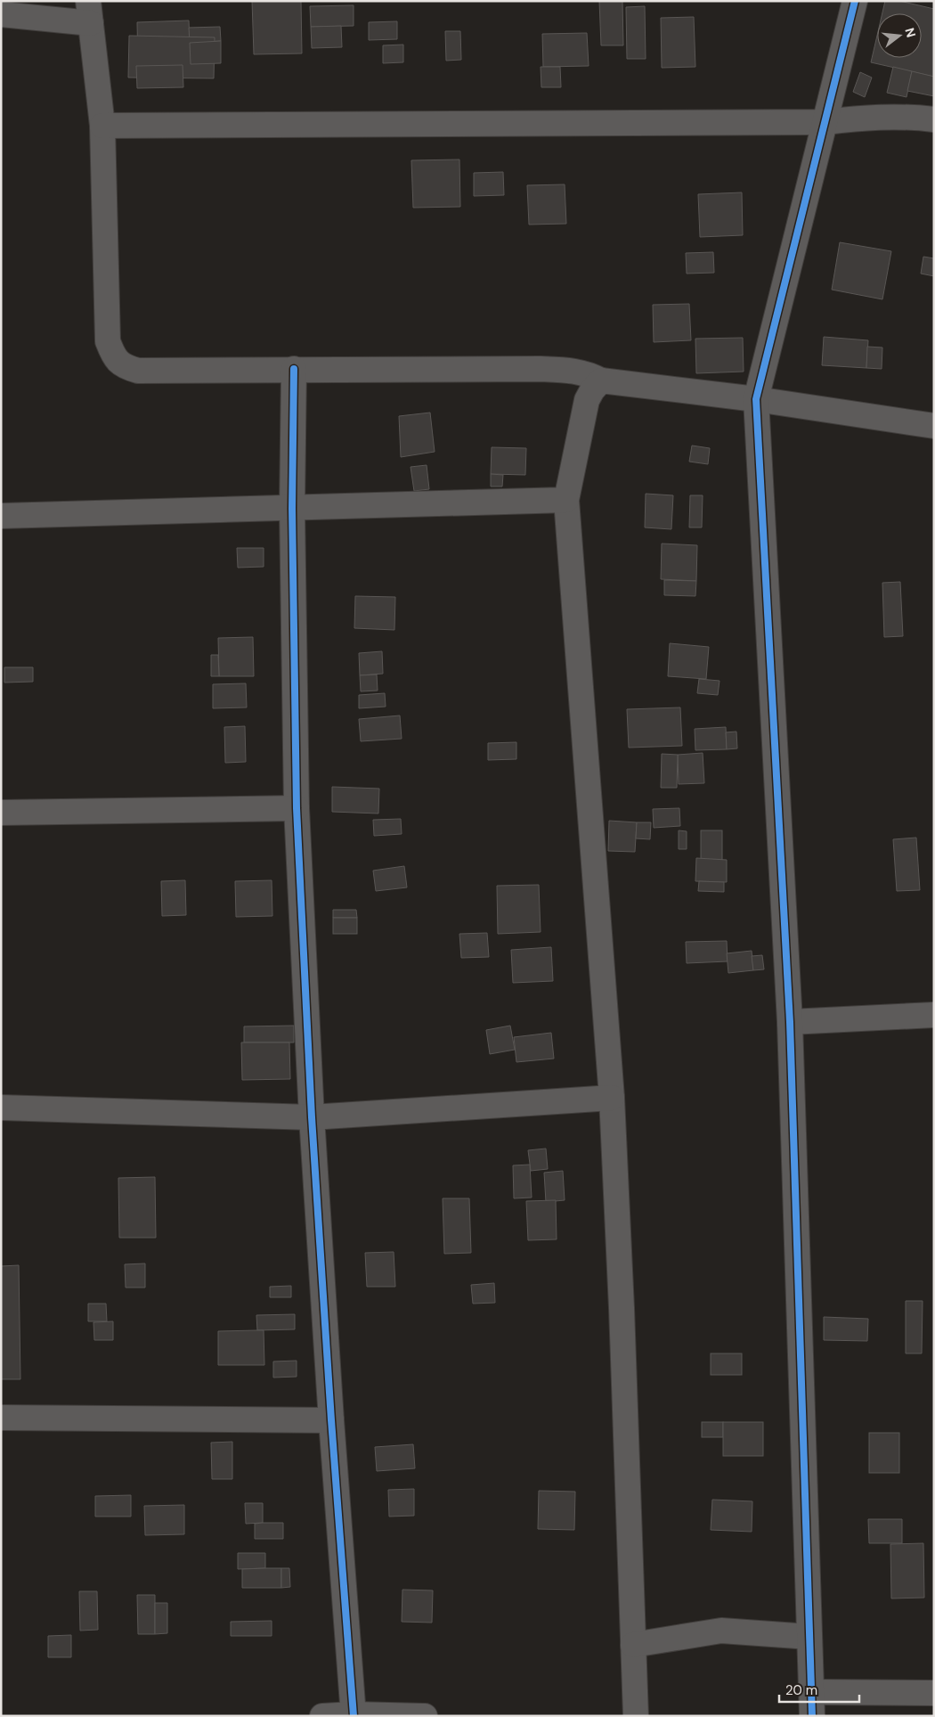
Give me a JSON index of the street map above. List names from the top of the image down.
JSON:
{
  "scale_bar": "20 m",
  "north": "right"
}
